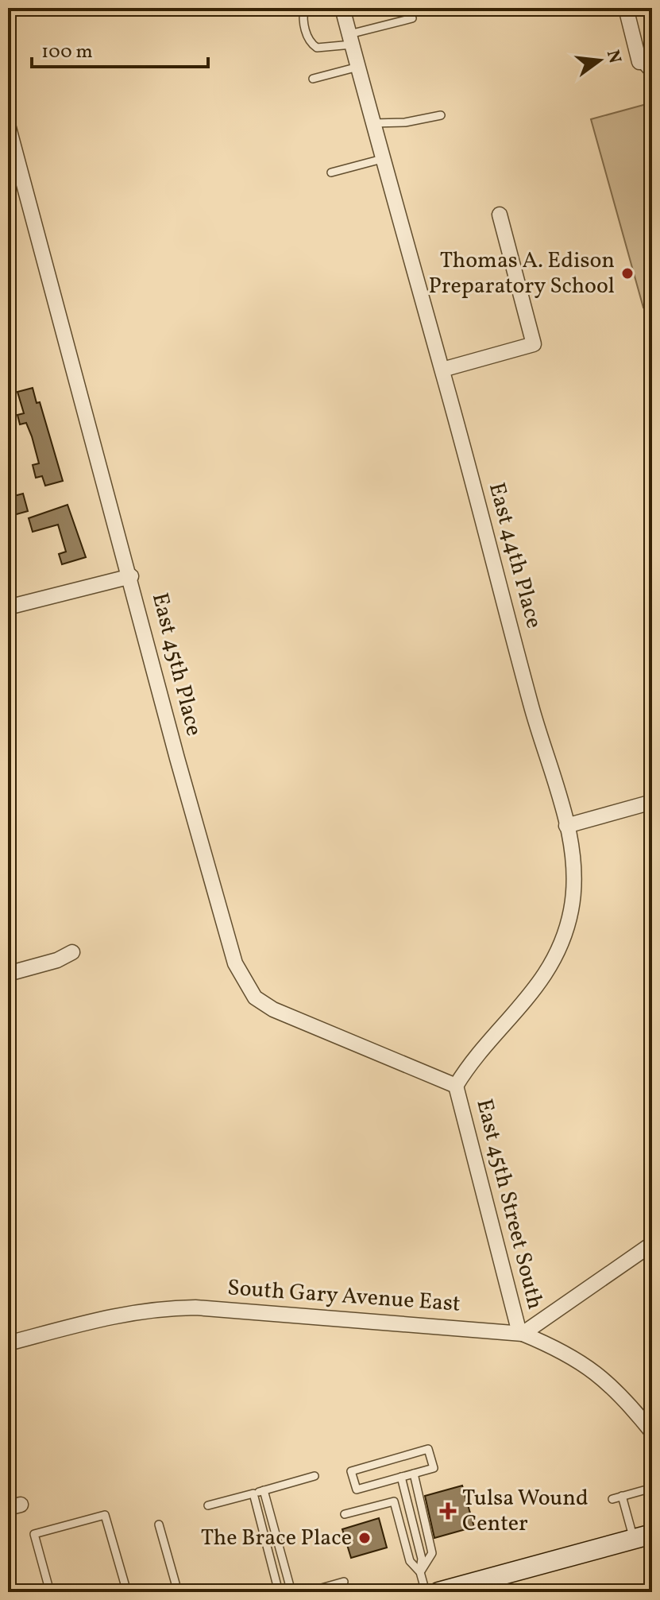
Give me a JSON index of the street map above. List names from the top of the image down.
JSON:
{
  "streets": {
    "street": [
      "East 44th Place",
      "East 45th Place",
      "East 45th Street South",
      "South Gary Avenue East"
    ]
  },
  "crossings": [
    ["East 44th Place", "East 45th Place"],
    ["East 44th Place", "East 45th Street South"],
    ["East 45th Place", "East 45th Street South"],
    ["East 45th Street South", "South Gary Avenue East"]
  ],
  "places": {
    "other": ["Thomas A. Edison Preparatory School", "The Brace Place"],
    "health": ["Tulsa Wound Center"]
  },
  "scale_bar": "100 m",
  "north": "right"
}
